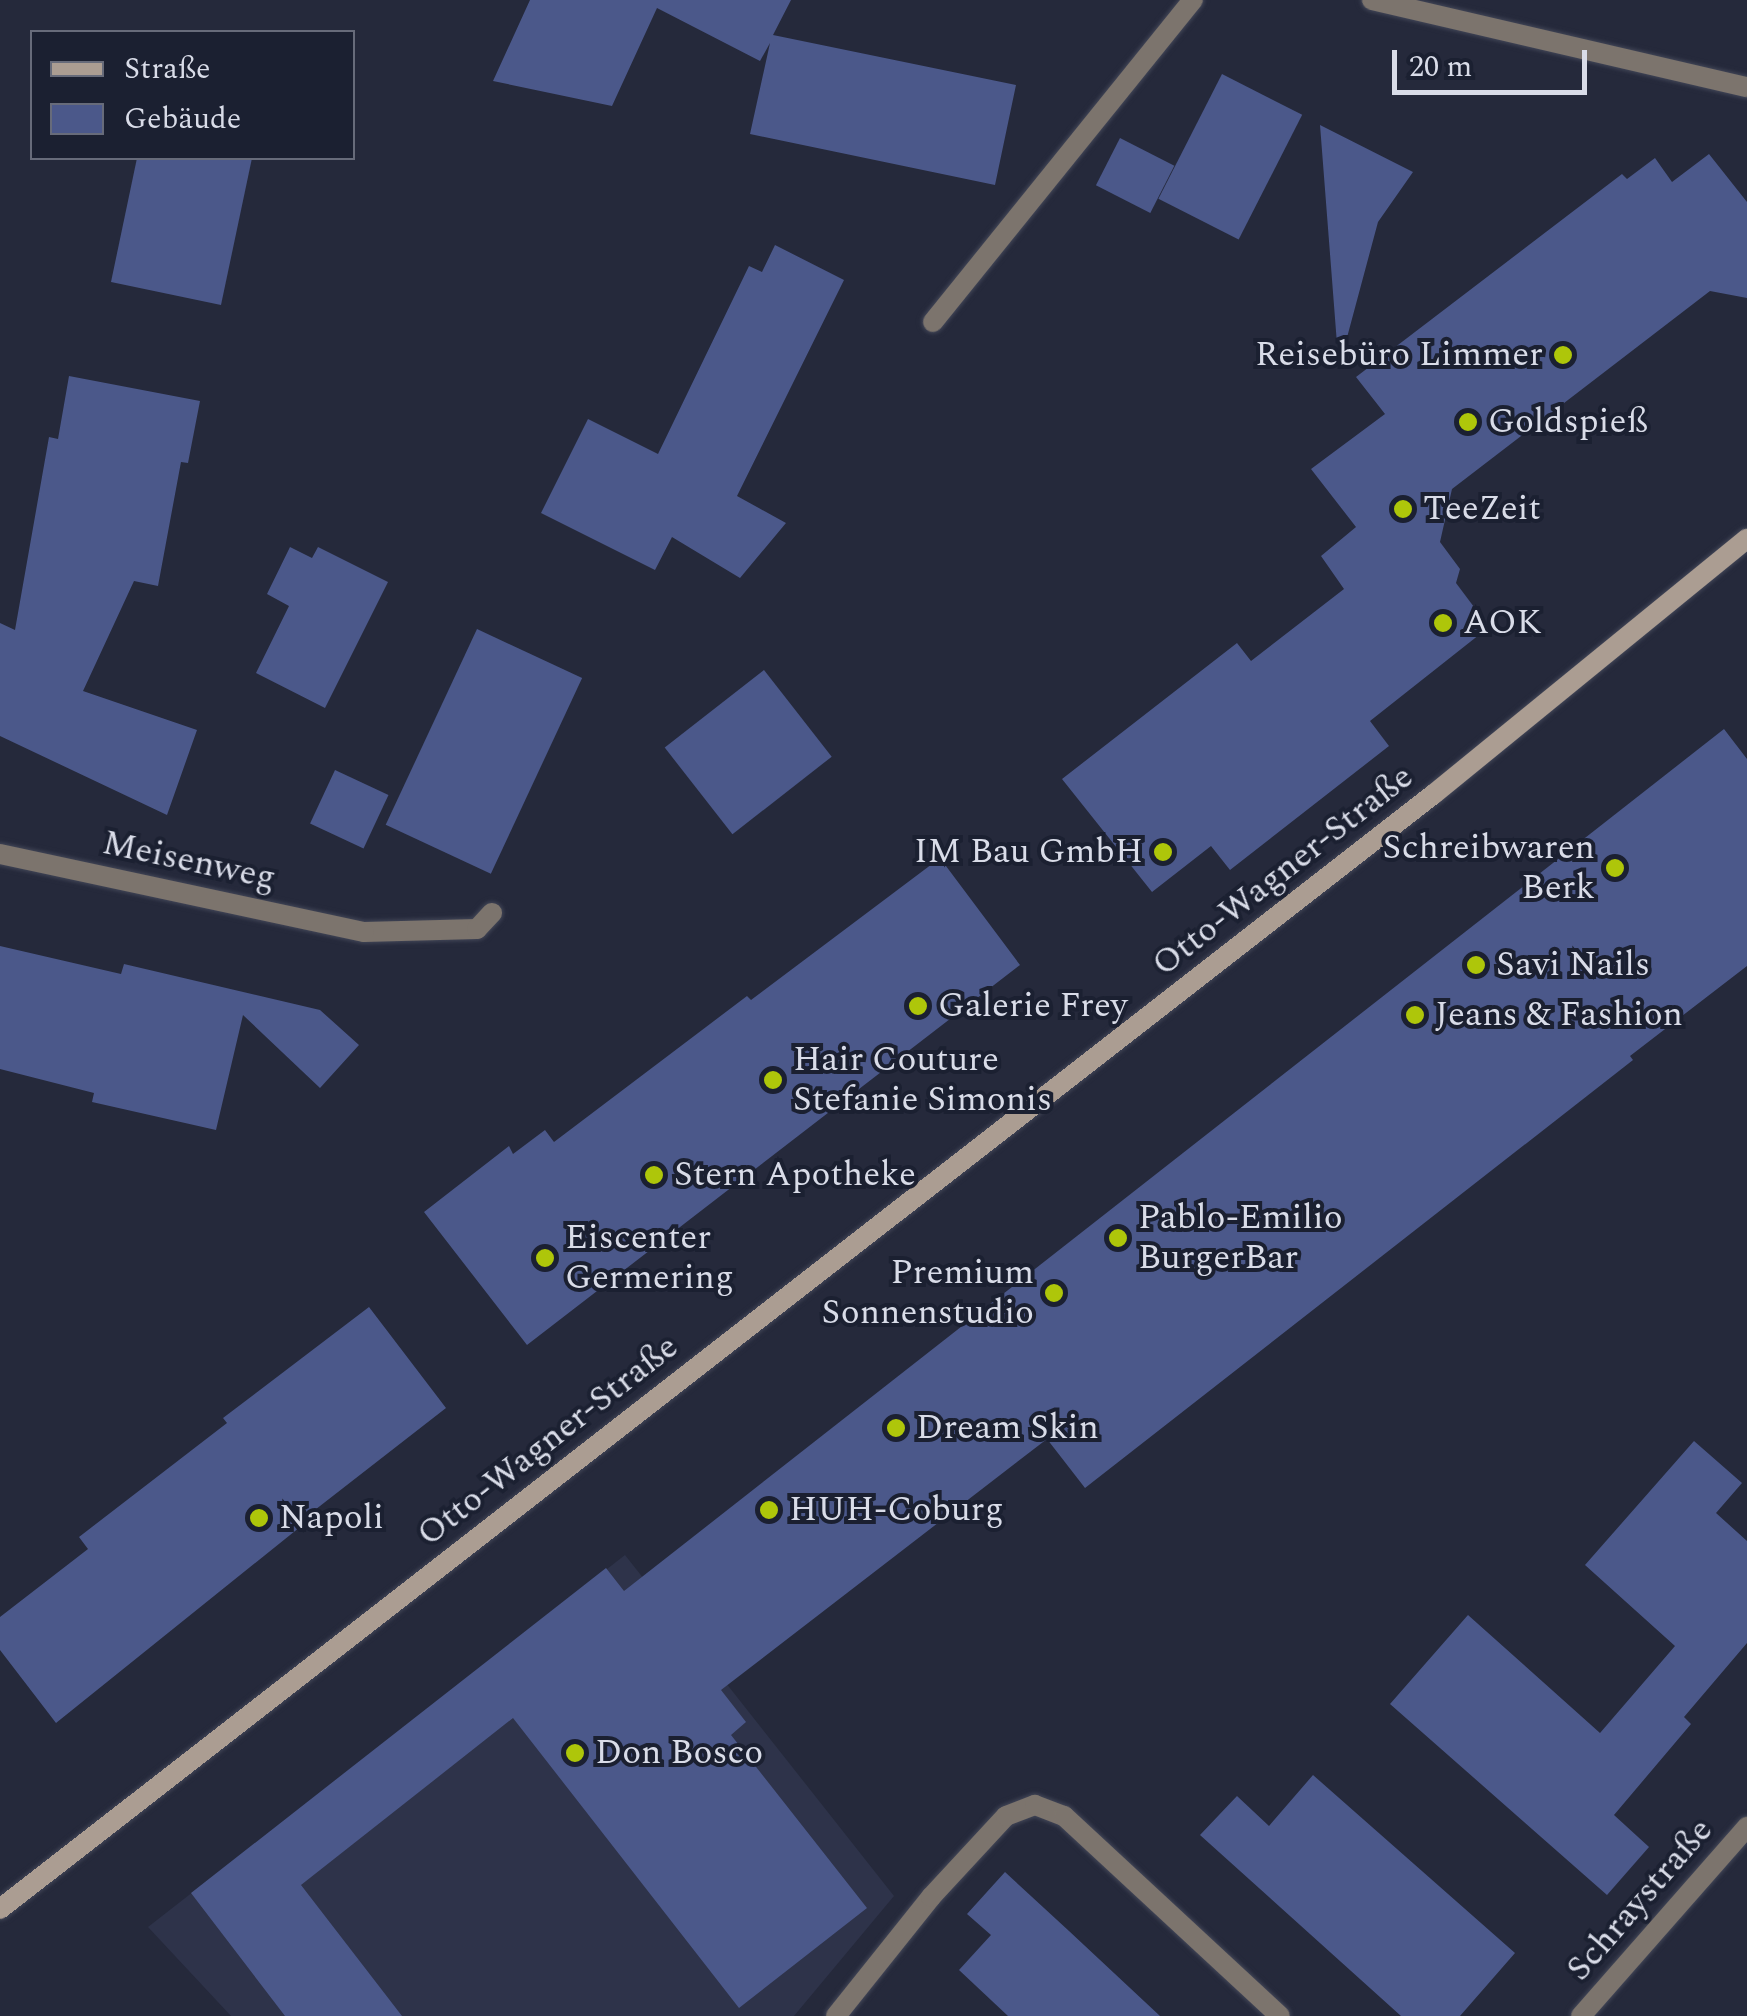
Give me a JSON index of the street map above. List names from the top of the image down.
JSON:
{
  "streets": {
    "street": ["Meisenweg", "Otto-Wagner-Straße", "Schraystraße"]
  },
  "places": [
    "Reisebüro Limmer",
    "Goldspieß",
    "TeeZeit",
    "AOK",
    "IM Bau GmbH",
    "Schreibwaren Berk",
    "Savi Nails",
    "Galerie Frey",
    "Jeans & Fashion",
    "Hair Couture Stefanie Simonis",
    "Stern Apotheke",
    "Pablo-Emilio BurgerBar",
    "Eiscenter Germering",
    "Premium Sonnenstudio",
    "Dream Skin",
    "HUH-Coburg",
    "Napoli",
    "Don Bosco"
  ],
  "legend": ["Straße", "Gebäude"],
  "scale_bar": "20 m"
}
